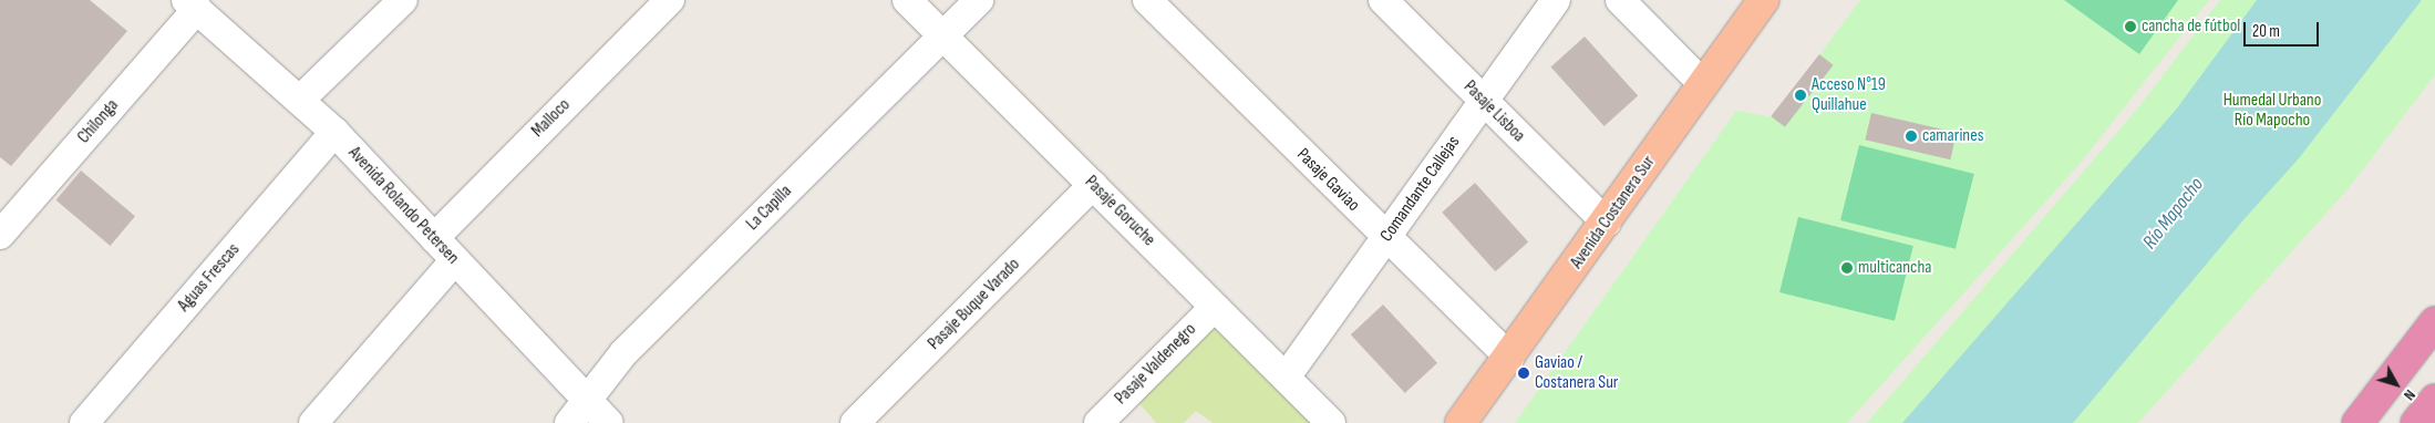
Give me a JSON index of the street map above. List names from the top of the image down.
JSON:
{
  "streets": {
    "main road": ["Avenida Costanera Sur"],
    "street": [
      "Pasaje Lisboa",
      "Malloco",
      "Chilonga",
      "Pasaje Gaviao",
      "Comandante Callejas",
      "Avenida Rolando Petersen",
      "La Capilla",
      "Pasaje Goruche",
      "Aguas Frescas",
      "Pasaje Buque Varado",
      "Pasaje Valdenegro"
    ]
  },
  "crossings": [
    ["Pasaje Lisboa", "Comandante Callejas"],
    ["Pasaje Lisboa", "Avenida Costanera Sur"],
    ["Malloco", "Avenida Rolando Petersen"],
    ["Chilonga", "Avenida Rolando Petersen"],
    ["Pasaje Gaviao", "Comandante Callejas"],
    ["Pasaje Gaviao", "Avenida Costanera Sur"],
    ["Comandante Callejas", "Pasaje Goruche"],
    ["Avenida Rolando Petersen", "La Capilla"],
    ["Avenida Rolando Petersen", "Aguas Frescas"],
    ["La Capilla", "Pasaje Goruche"],
    ["Pasaje Goruche", "Pasaje Buque Varado"],
    ["Pasaje Goruche", "Pasaje Valdenegro"]
  ],
  "water": ["Río Mapocho"],
  "parks": ["Humedal Urbano Río Mapocho"],
  "places": [
    "cancha de fútbol",
    "Acceso N°19 Quillahue",
    "camarines",
    "multicancha",
    "Gaviao / Costanera Sur"
  ],
  "scale_bar": "20 m",
  "north": "bottom right"
}
